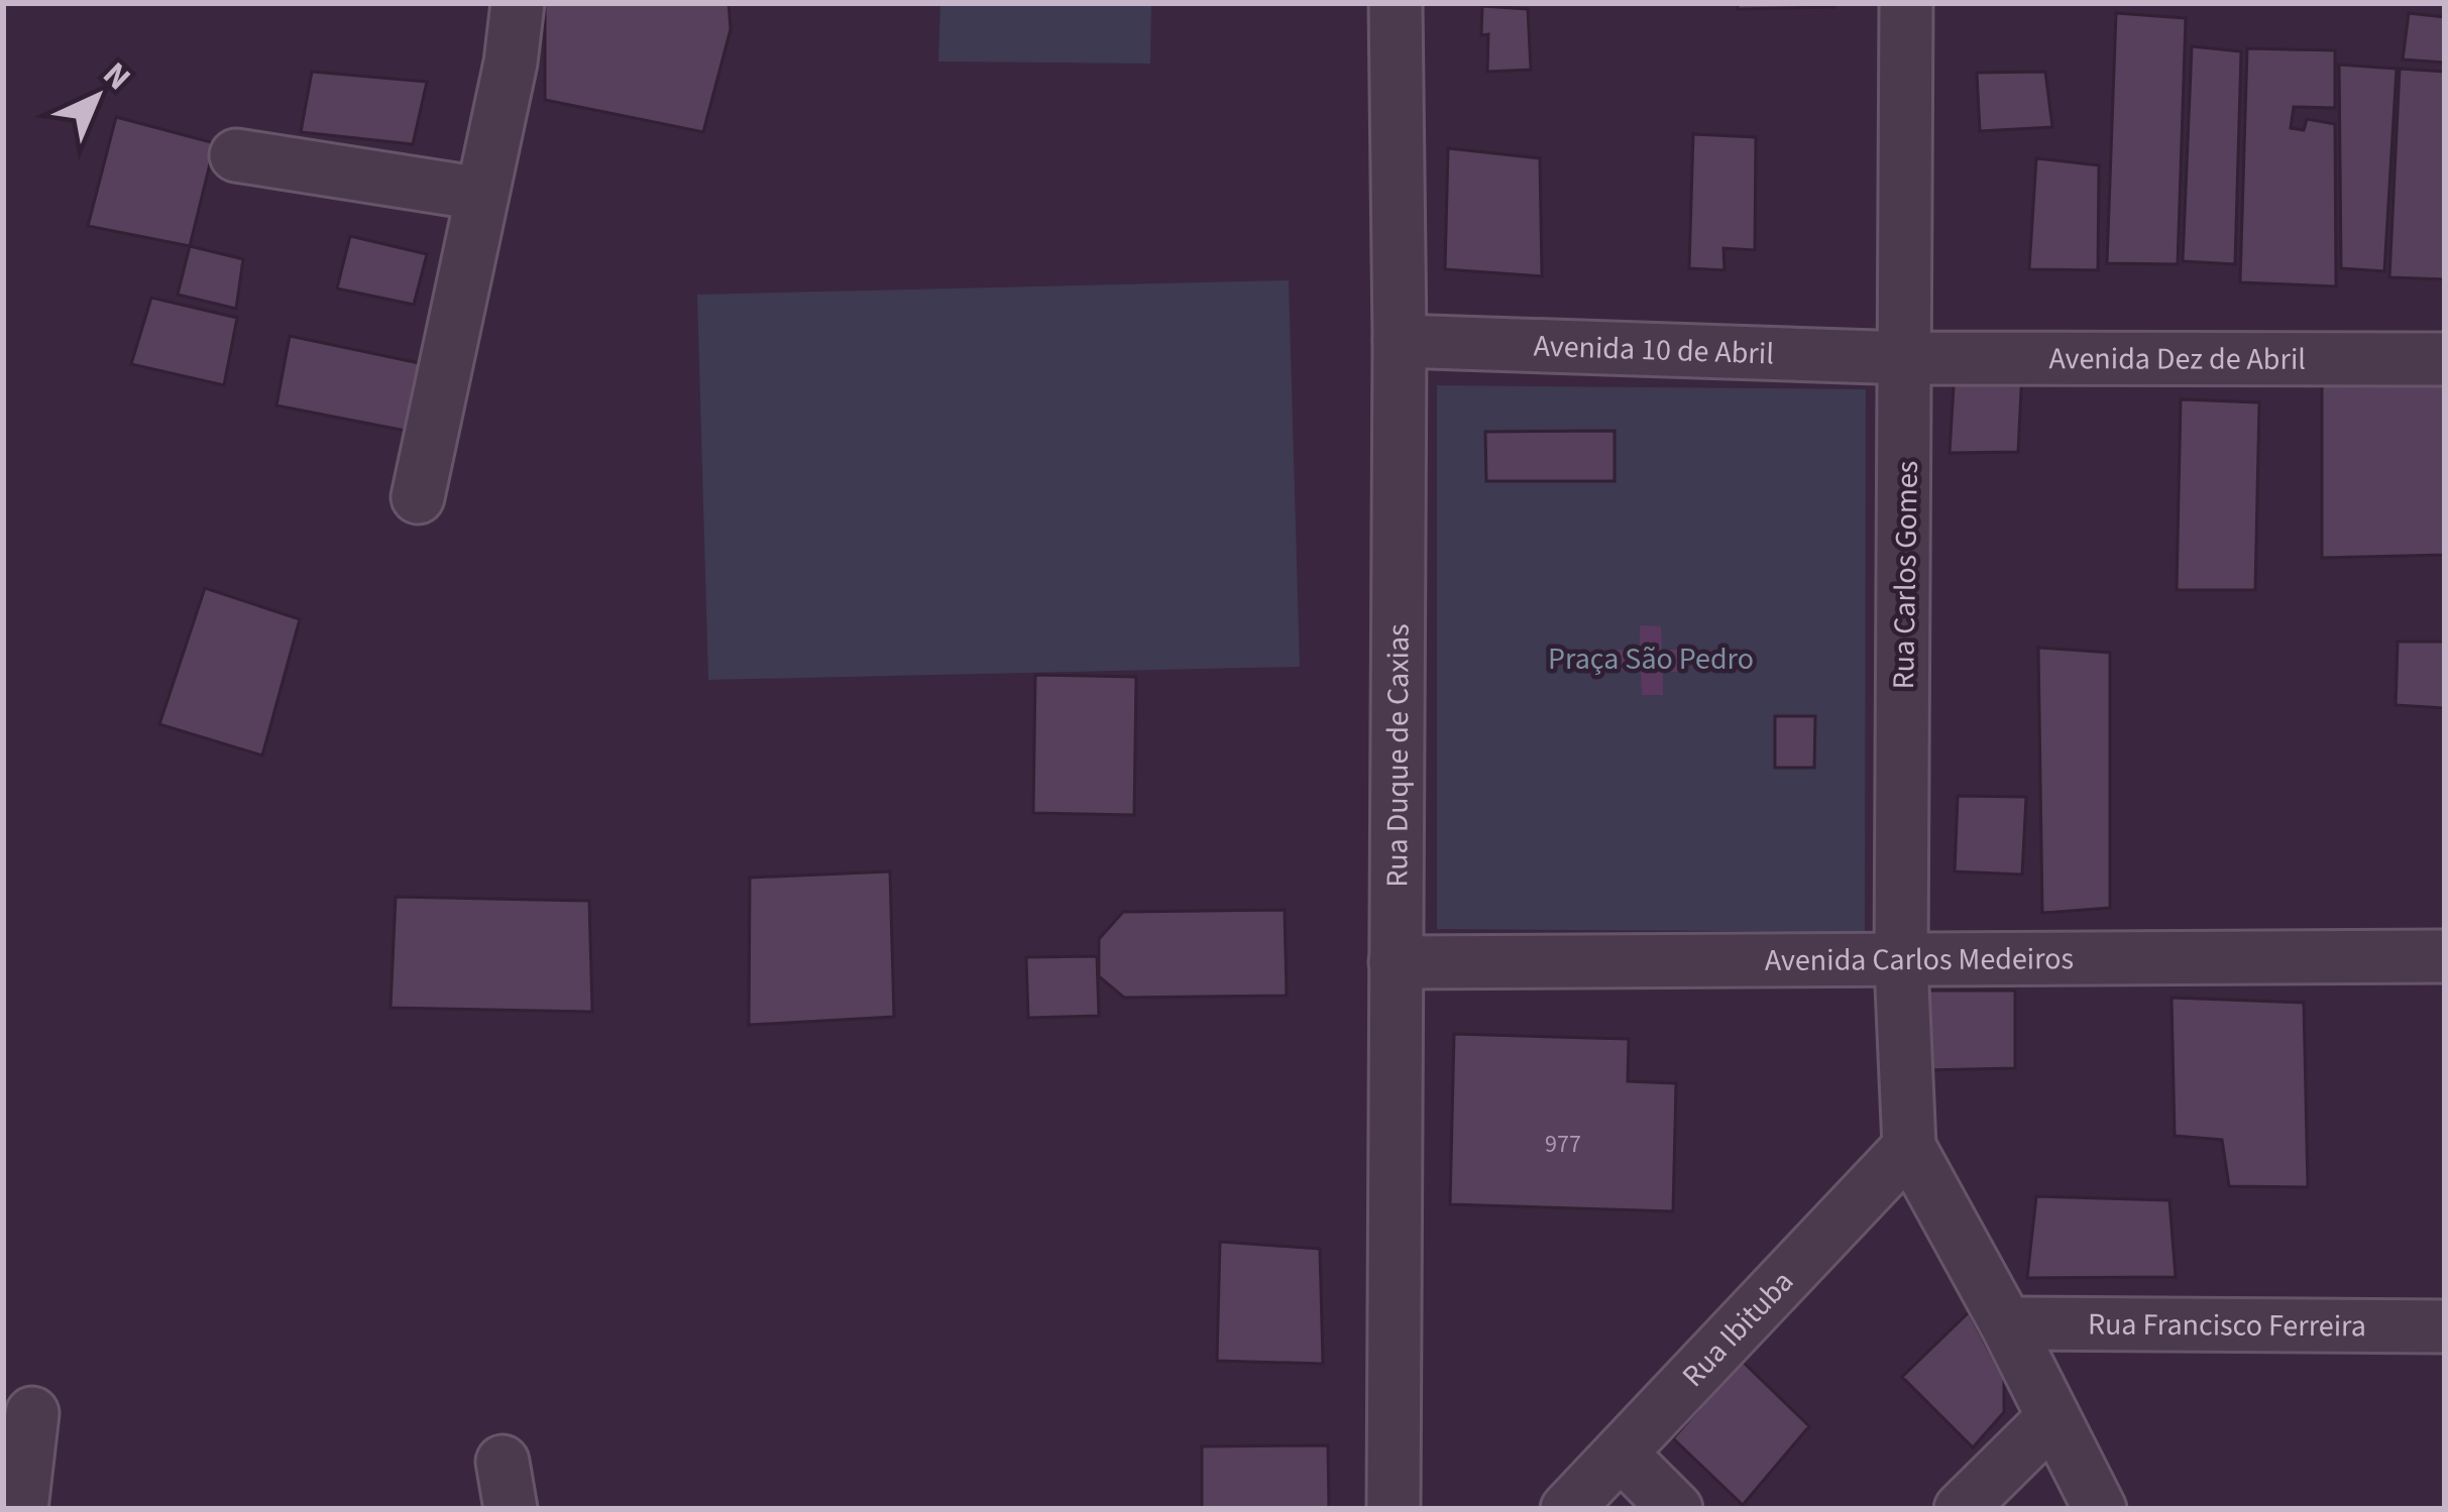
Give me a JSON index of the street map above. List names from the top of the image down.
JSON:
{
  "streets": {
    "street": [
      "Avenida 10 de Abril",
      "Avenida Dez de Abril",
      "Rua Carlos Gomes",
      "Rua Duque de Caxias",
      "Avenida Carlos Medeiros",
      "Rua Francisco Ferreira",
      "Rua Ibituba"
    ]
  },
  "crossings": [
    ["Avenida 10 de Abril", "Avenida Dez de Abril"],
    ["Avenida 10 de Abril", "Rua Carlos Gomes"],
    ["Avenida 10 de Abril", "Rua Duque de Caxias"],
    ["Avenida Dez de Abril", "Rua Carlos Gomes"],
    ["Rua Carlos Gomes", "Avenida Carlos Medeiros"],
    ["Rua Carlos Gomes", "Rua Ibituba"],
    ["Rua Duque de Caxias", "Avenida Carlos Medeiros"]
  ],
  "parks": ["Praça São Pedro"],
  "house_numbers": ["977"],
  "north": "top right"
}
